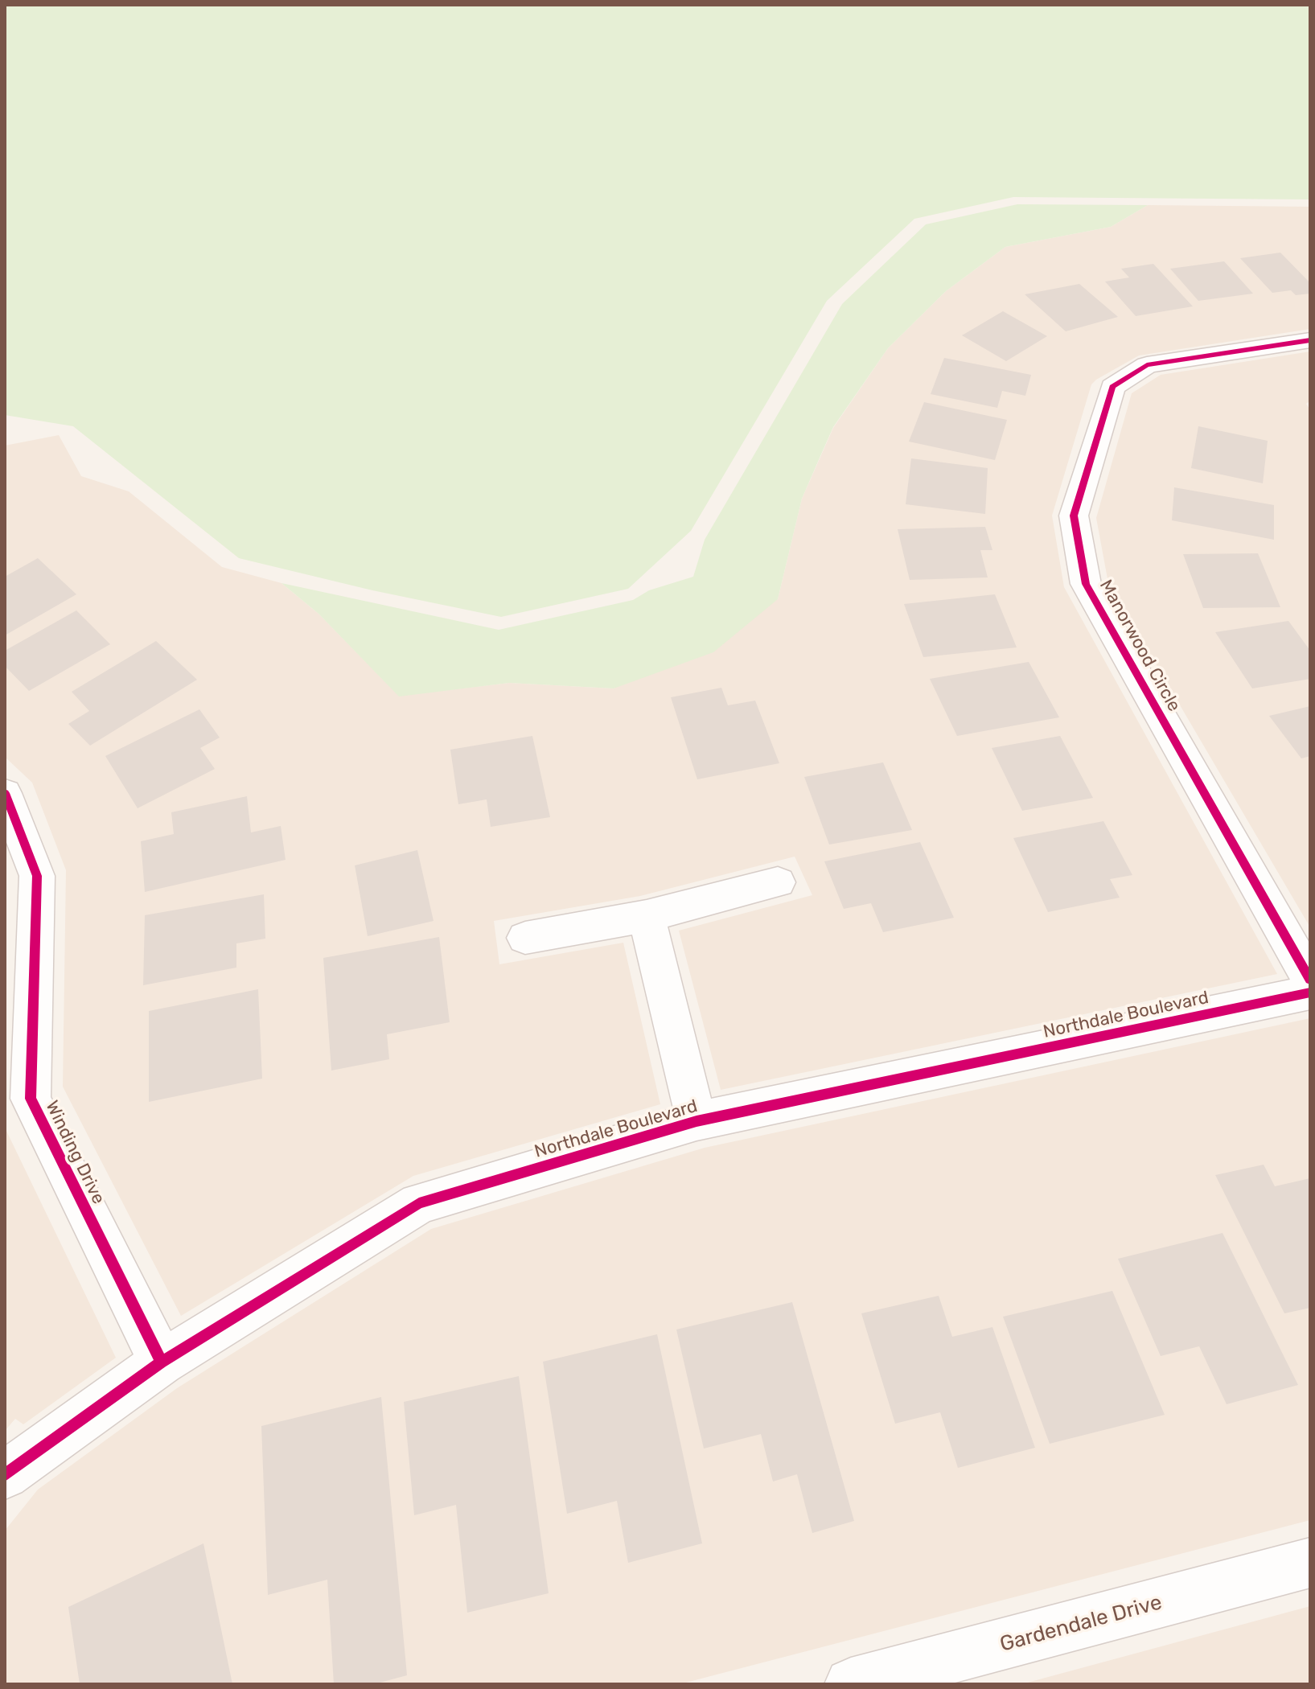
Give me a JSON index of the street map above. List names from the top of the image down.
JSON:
{
  "streets": {
    "street": [
      "Manorwood Circle",
      "Northdale Boulevard",
      "Winding Drive",
      "Gardendale Drive"
    ]
  },
  "crossings": [
    ["Northdale Boulevard", "Winding Drive"]
  ]
}
